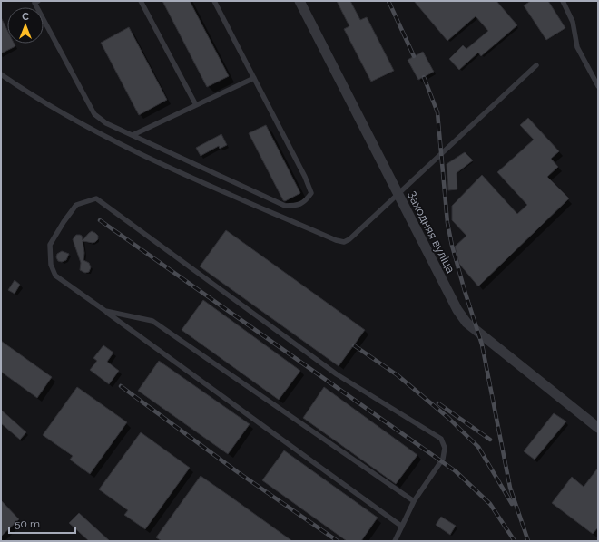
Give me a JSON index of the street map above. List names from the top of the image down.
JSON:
{
  "streets": {
    "street": ["Заходняя вуліца"]
  },
  "scale_bar": "50 m",
  "north": "top"
}
